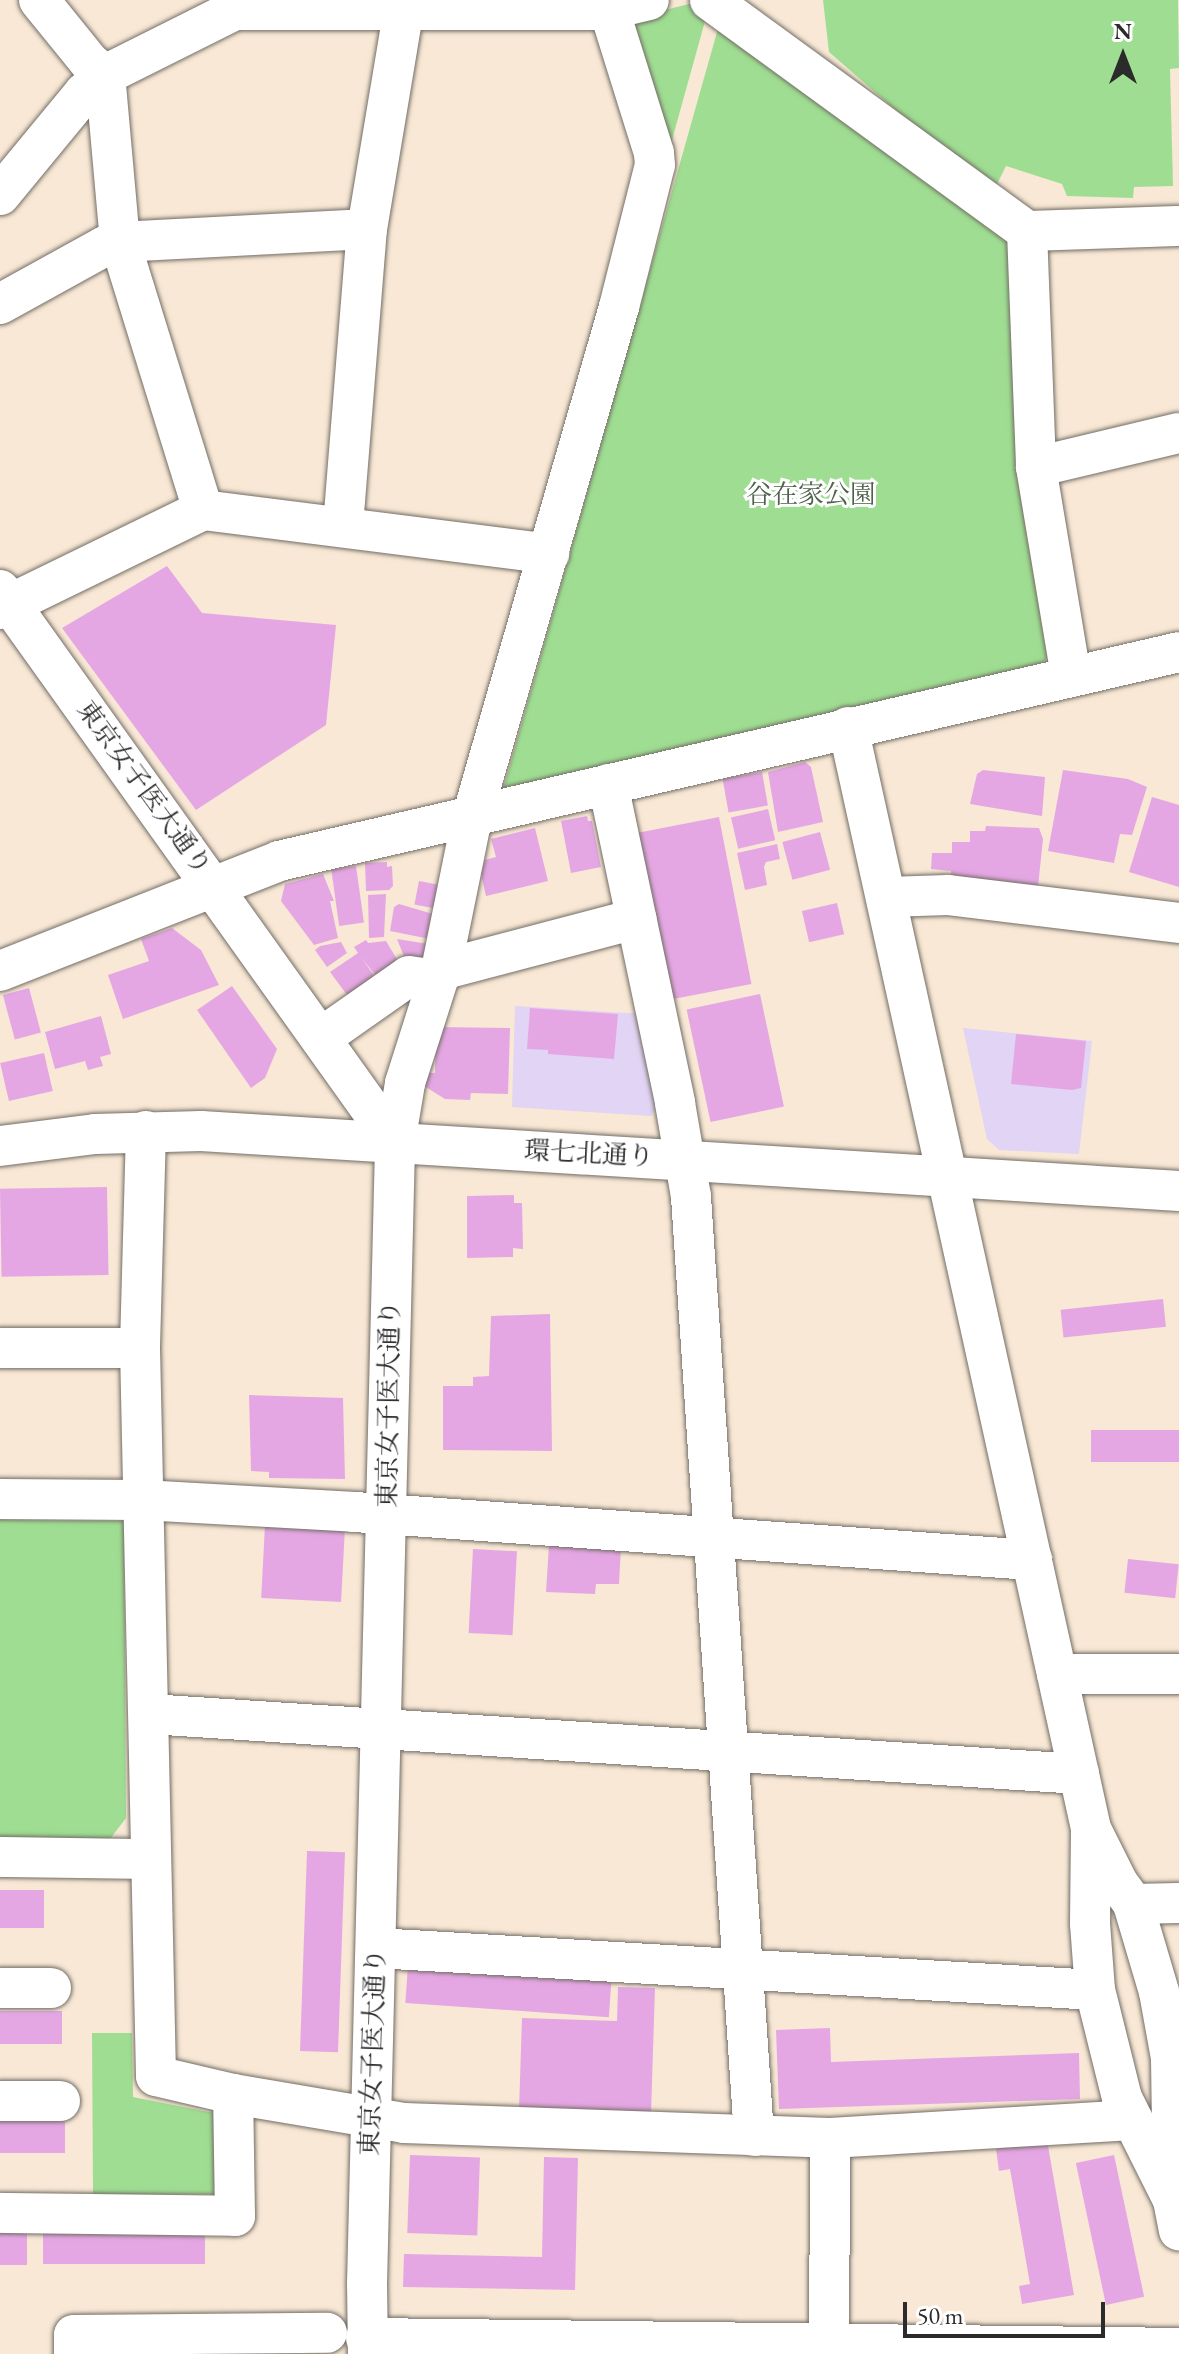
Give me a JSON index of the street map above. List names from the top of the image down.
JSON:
{
  "streets": {
    "street": ["東京女子医大通り", "環七北通り"]
  },
  "crossings": [
    ["東京女子医大通り", "環七北通り"]
  ],
  "parks": ["谷在家公園"],
  "scale_bar": "50 m",
  "north": "top"
}
